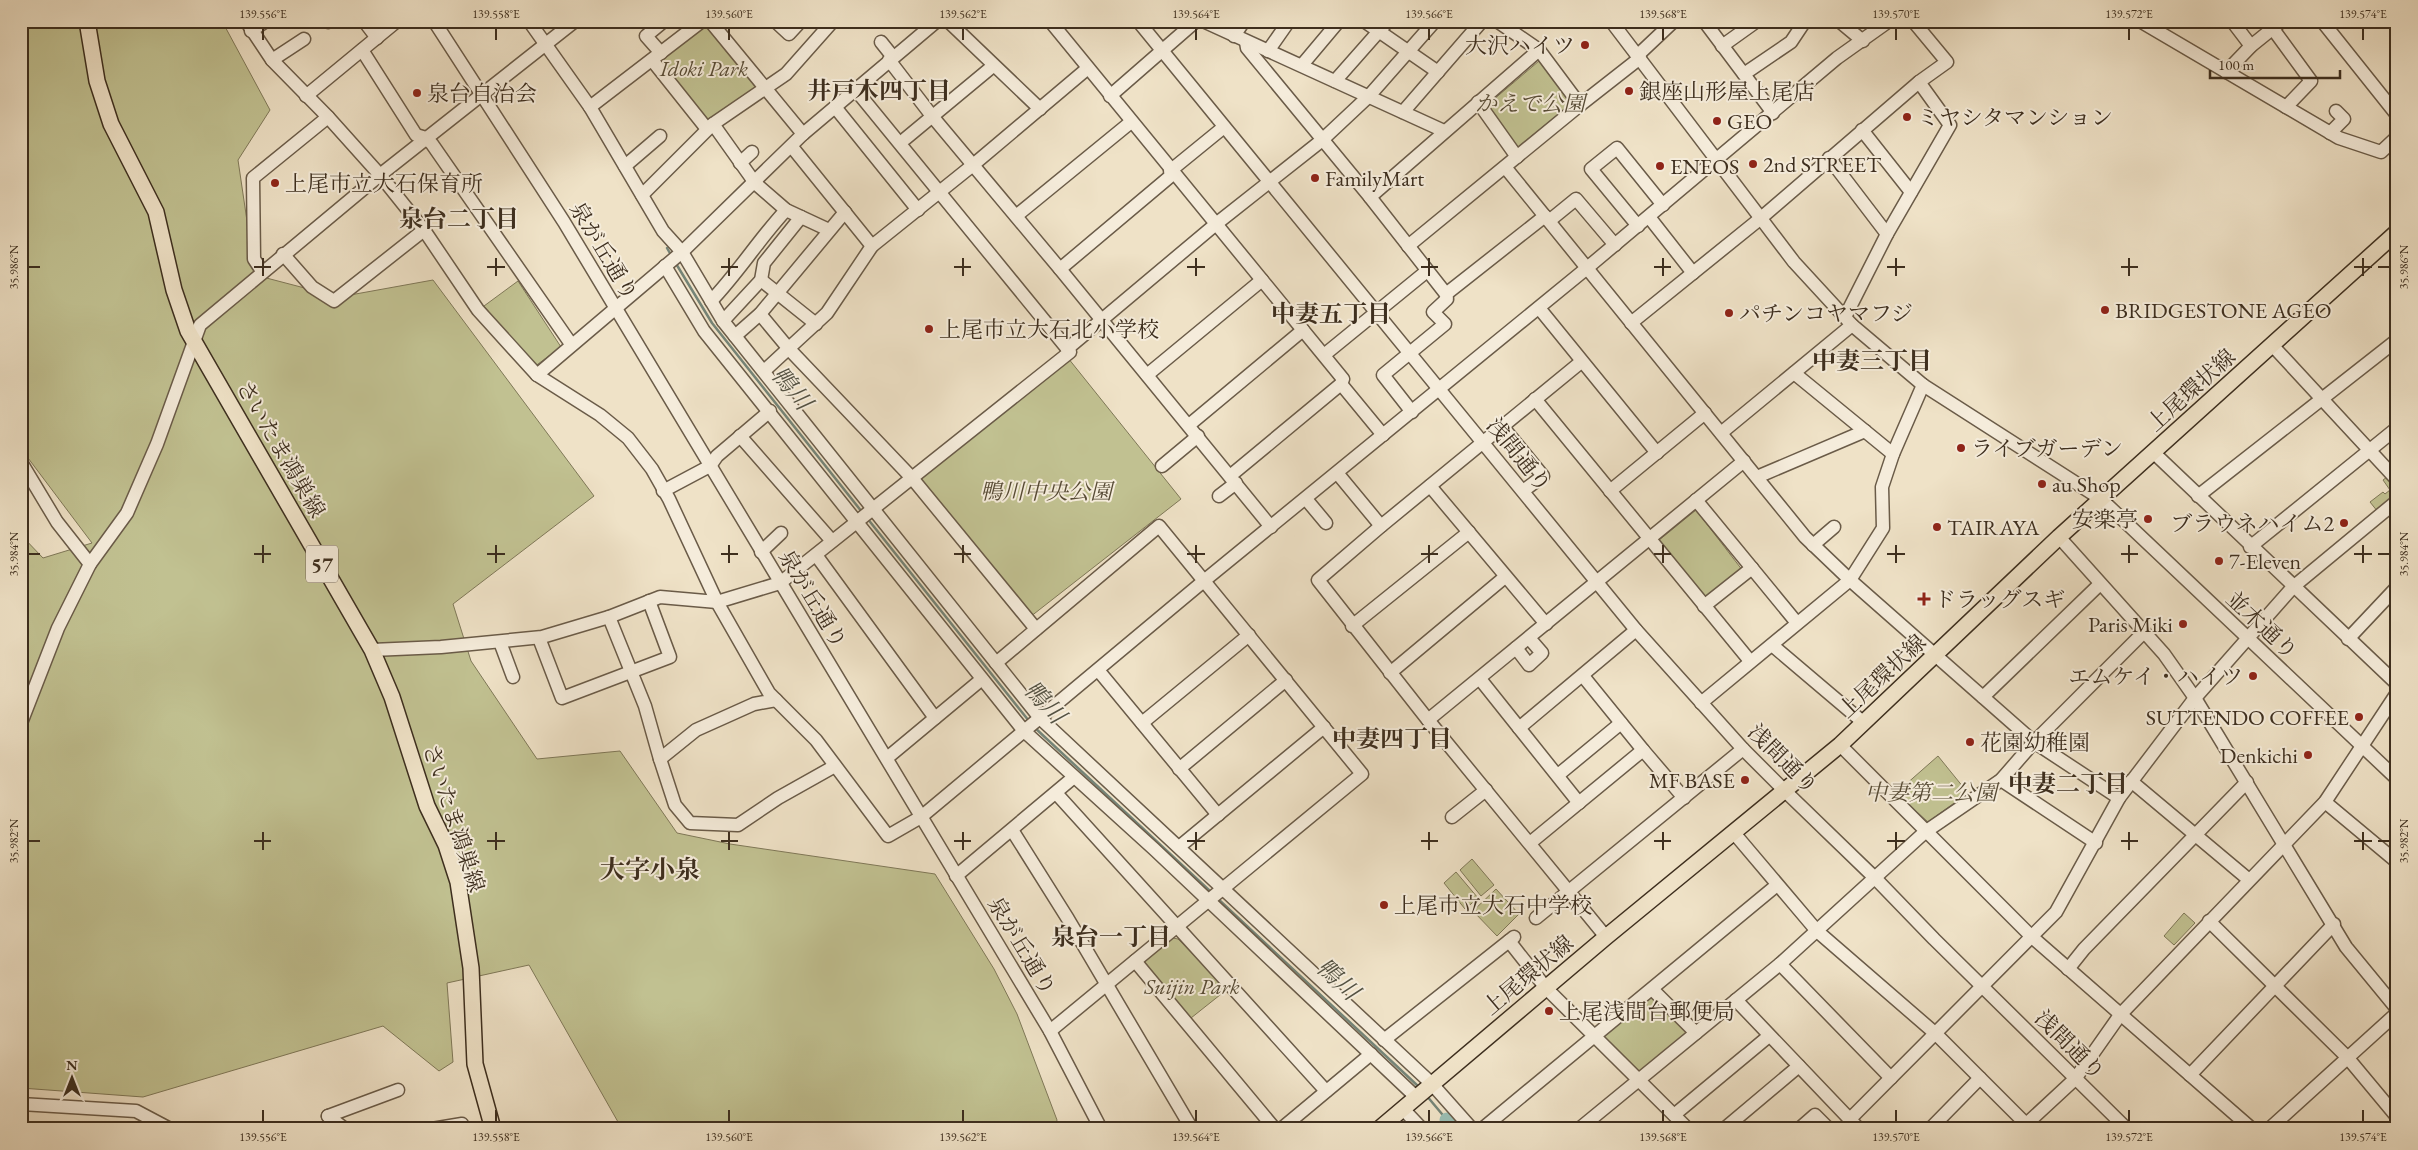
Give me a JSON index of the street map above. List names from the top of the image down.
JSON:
{
  "streets": {
    "main road": ["上尾環状線", "さいたま鴻巣線", "57"],
    "street": ["泉が丘通り", "浅間通り", "並木通り"]
  },
  "crossings": [
    ["上尾環状線", "浅間通り"],
    ["上尾環状線", "並木通り"]
  ],
  "districts": [
    "井戸木四丁目",
    "泉台二丁目",
    "中妻五丁目",
    "中妻三丁目",
    "中妻四丁目",
    "中妻二丁目",
    "大字小泉",
    "泉台一丁目"
  ],
  "water": ["鴨川"],
  "parks": [
    "Idoki Park",
    "かえで公園",
    "鴨川中央公園",
    "中妻第二公園",
    "Suijin Park"
  ],
  "places": {
    "other": [
      "大沢ハイツ",
      "銀座山形屋上尾店",
      "泉台自治会",
      "ミヤシタマンション",
      "GEO",
      "2nd STREET",
      "ENEOS",
      "FamilyMart",
      "上尾市立大石保育所",
      "BRIDGESTONE AGEO",
      "パチンコヤマフジ",
      "上尾市立大石北小学校",
      "ライブガーデン",
      "au Shop",
      "安楽亭",
      "ブラウネハイム2",
      "TAIRAYA",
      "7-Eleven",
      "Paris Miki",
      "エムケイ・ハイツ",
      "SUTTENDO COFFEE",
      "花園幼稚園",
      "Denkichi",
      "MF BASE",
      "上尾市立大石中学校",
      "上尾浅間台郵便局"
    ],
    "health": ["ドラッグスギ"]
  },
  "scale_bar": "100 m",
  "north": "top",
  "coordinates": [
    "139.556°E",
    "139.558°E",
    "139.560°E",
    "139.562°E",
    "139.564°E",
    "139.566°E",
    "139.568°E",
    "139.570°E",
    "139.572°E",
    "139.574°E",
    "35.986°N",
    "35.984°N",
    "35.982°N"
  ]
}
